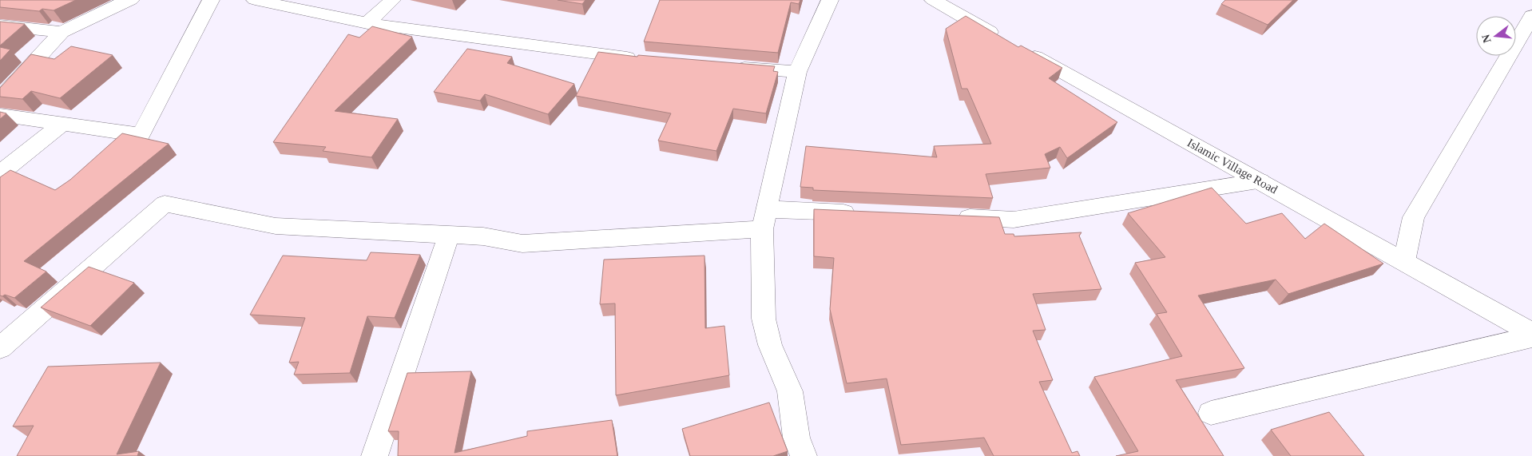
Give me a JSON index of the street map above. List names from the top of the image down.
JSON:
{
  "streets": {
    "street": ["Islamic Village Road"]
  },
  "north": "left"
}
